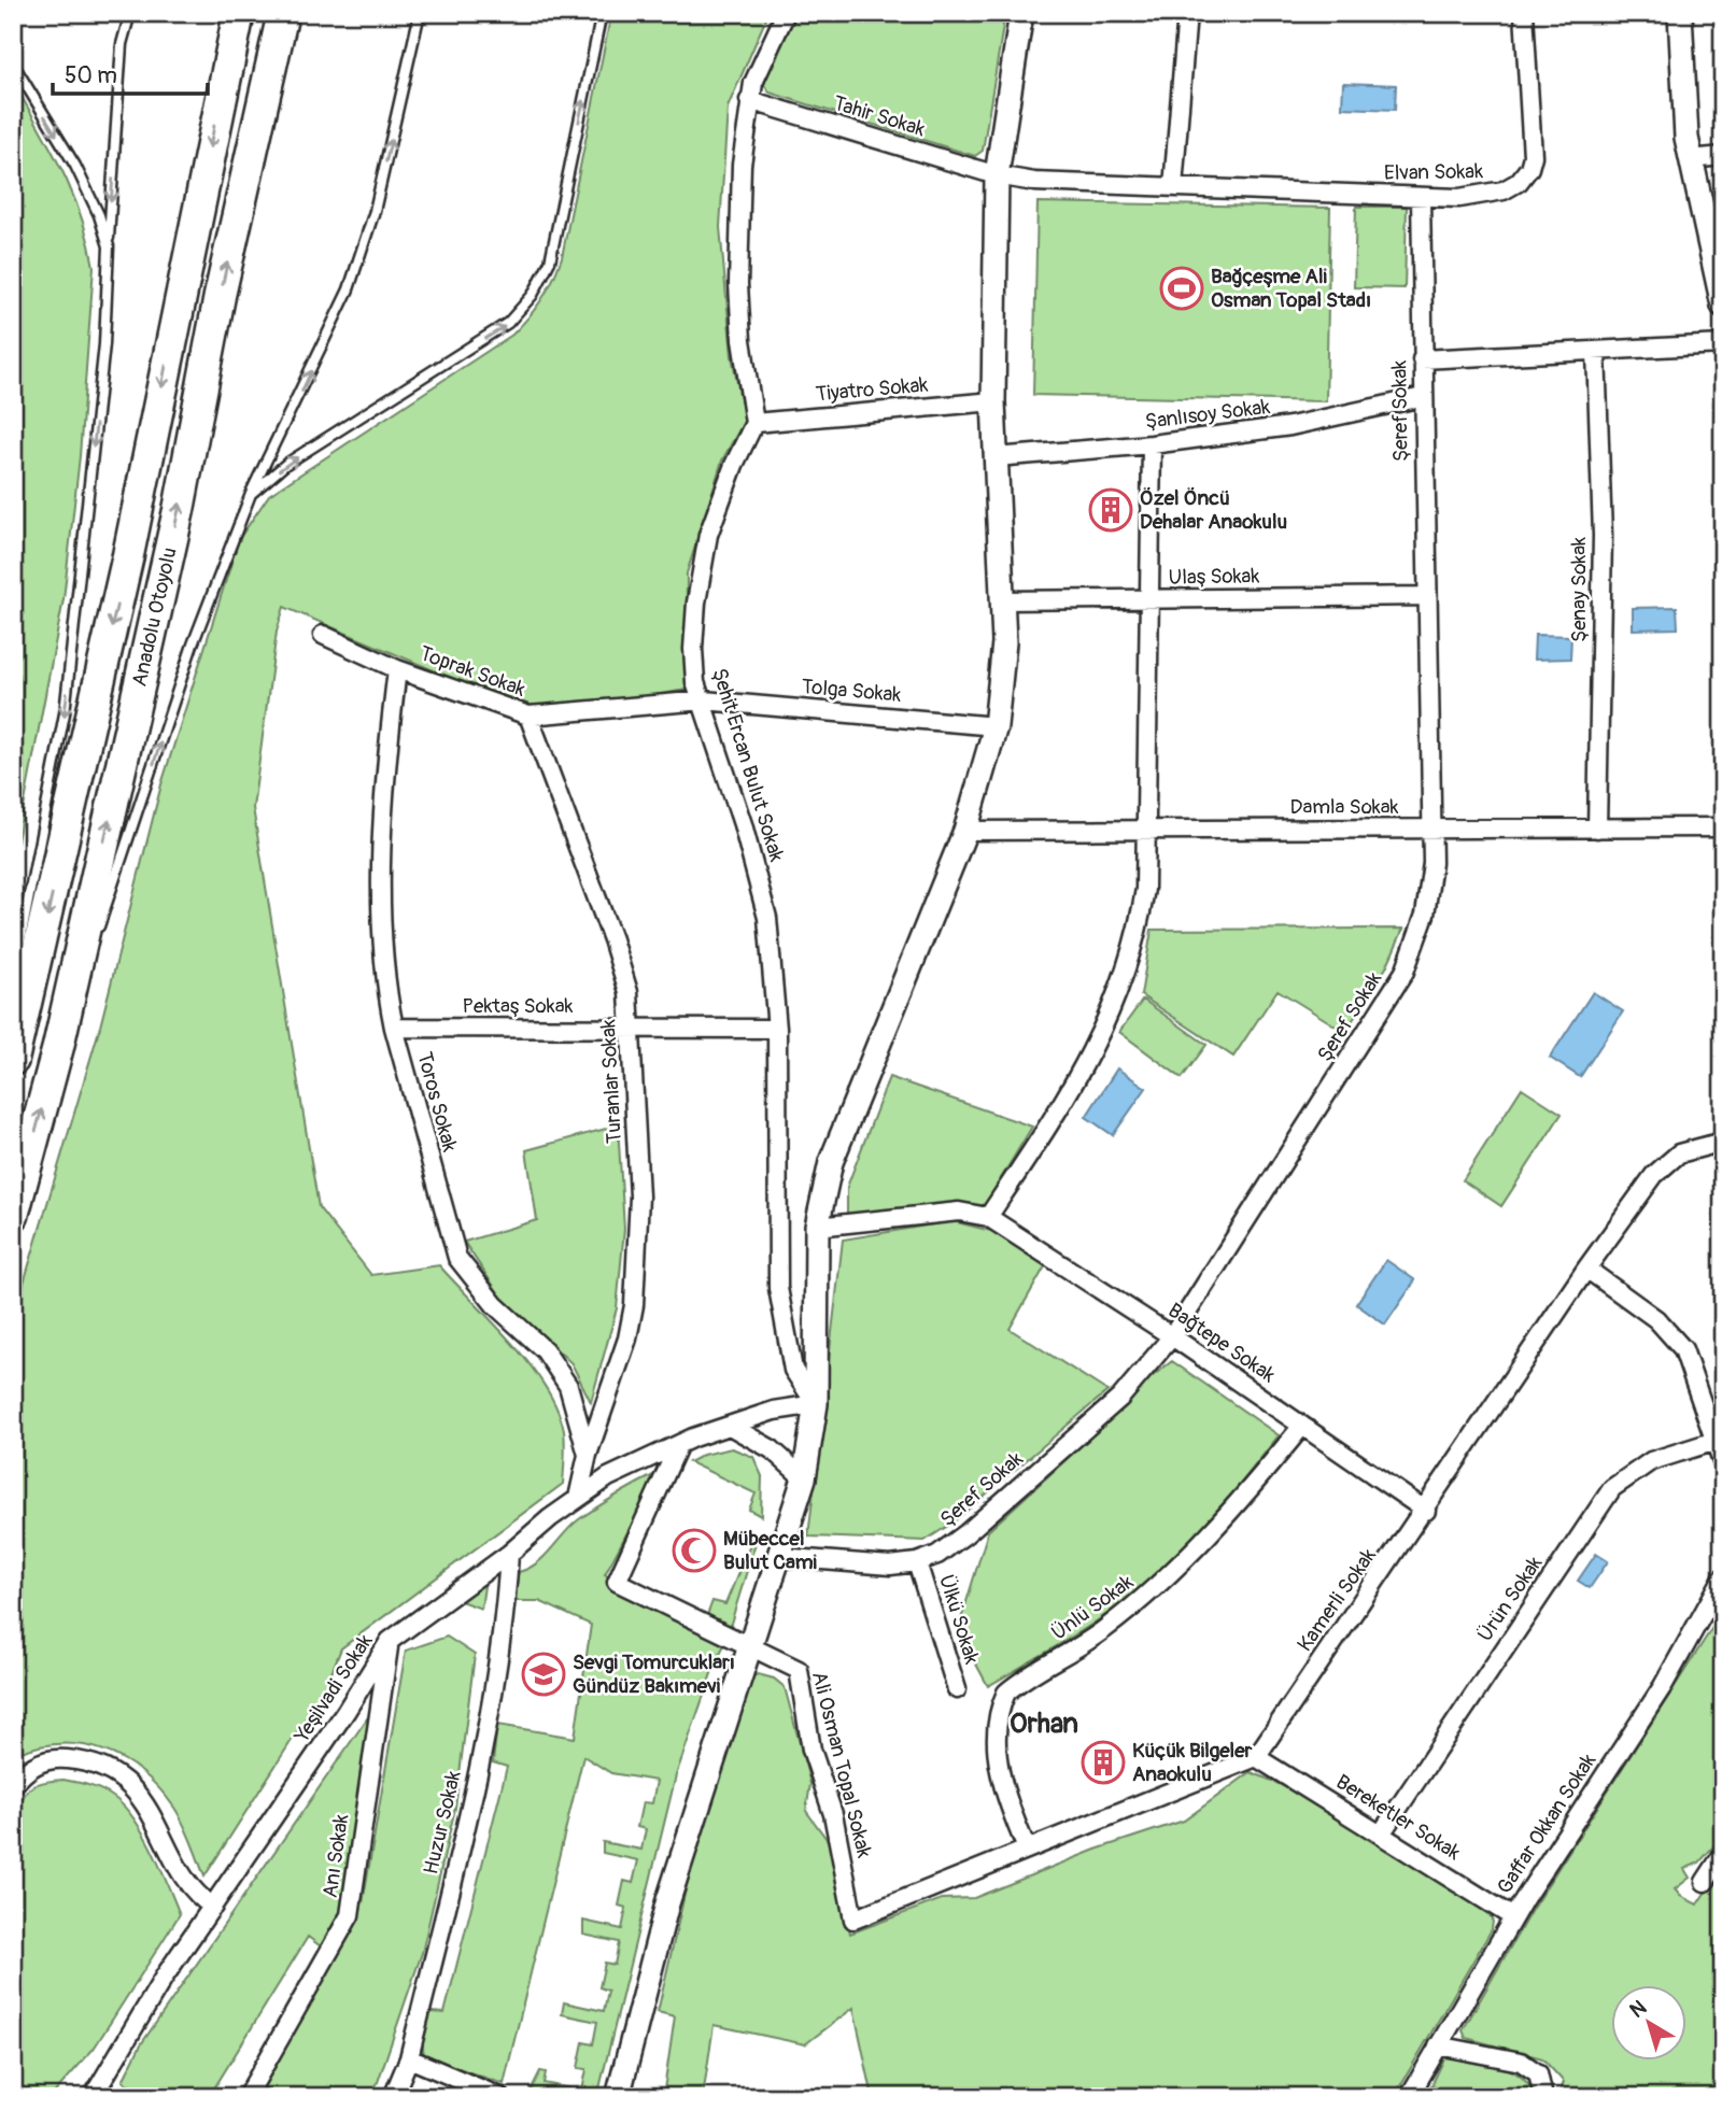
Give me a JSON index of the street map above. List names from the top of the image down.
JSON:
{
  "streets": {
    "highway": ["Anadolu Otoyolu"],
    "street": [
      "Tahir Sokak",
      "Elvan Sokak",
      "Tiyatro Sokak",
      "Şeref Sokak",
      "Şanlısoy Sokak",
      "Ulaş Sokak",
      "Şenay Sokak",
      "Toprak Sokak",
      "Tolga Sokak",
      "Şehit Ercan Bulut Sokak",
      "Damla Sokak",
      "Pektaş Sokak",
      "Turanlar Sokak",
      "Toros Sokak",
      "Bağtepe Sokak",
      "Ürün Sokak",
      "Kamerli Sokak",
      "Ünlü Sokak",
      "Ülkü Sokak",
      "Yeşilvadi Sokak",
      "Ali Osman Topal Sokak",
      "Bereketler Sokak",
      "Huzur Sokak",
      "Gaffar Okkan Sokak",
      "Anı Sokak"
    ]
  },
  "crossings": [
    ["Tahir Sokak", "Elvan Sokak"],
    ["Elvan Sokak", "Şeref Sokak"],
    ["Tiyatro Sokak", "Şehit Ercan Bulut Sokak"],
    ["Şeref Sokak", "Şanlısoy Sokak"],
    ["Şeref Sokak", "Ulaş Sokak"],
    ["Şeref Sokak", "Damla Sokak"],
    ["Şeref Sokak", "Bağtepe Sokak"],
    ["Şeref Sokak", "Ülkü Sokak"],
    ["Şenay Sokak", "Damla Sokak"],
    ["Toprak Sokak", "Tolga Sokak"],
    ["Toprak Sokak", "Şehit Ercan Bulut Sokak"],
    ["Toprak Sokak", "Turanlar Sokak"],
    ["Toprak Sokak", "Toros Sokak"],
    ["Tolga Sokak", "Şehit Ercan Bulut Sokak"],
    ["Şehit Ercan Bulut Sokak", "Pektaş Sokak"],
    ["Şehit Ercan Bulut Sokak", "Yeşilvadi Sokak"],
    ["Pektaş Sokak", "Turanlar Sokak"],
    ["Pektaş Sokak", "Toros Sokak"],
    ["Turanlar Sokak", "Toros Sokak"],
    ["Toros Sokak", "Yeşilvadi Sokak"],
    ["Bağtepe Sokak", "Kamerli Sokak"],
    ["Bağtepe Sokak", "Ünlü Sokak"],
    ["Ürün Sokak", "Bereketler Sokak"],
    ["Kamerli Sokak", "Bereketler Sokak"],
    ["Ünlü Sokak", "Ali Osman Topal Sokak"],
    ["Yeşilvadi Sokak", "Huzur Sokak"],
    ["Yeşilvadi Sokak", "Anı Sokak"],
    ["Bereketler Sokak", "Gaffar Okkan Sokak"]
  ],
  "districts": ["Orhan"],
  "places": {
    "sports": ["Bağçeşme Ali Osman Topal Stadı"],
    "building": ["Özel Öncü Dehalar Anaokulu", "Küçük Bilgeler Anaokulu"],
    "mosque": ["Mübeccel Bulut Cami"],
    "school or university": ["Sevgi Tomurcukları Gündüz Bakımevi"]
  },
  "scale_bar": "50 m",
  "north": "top left"
}
